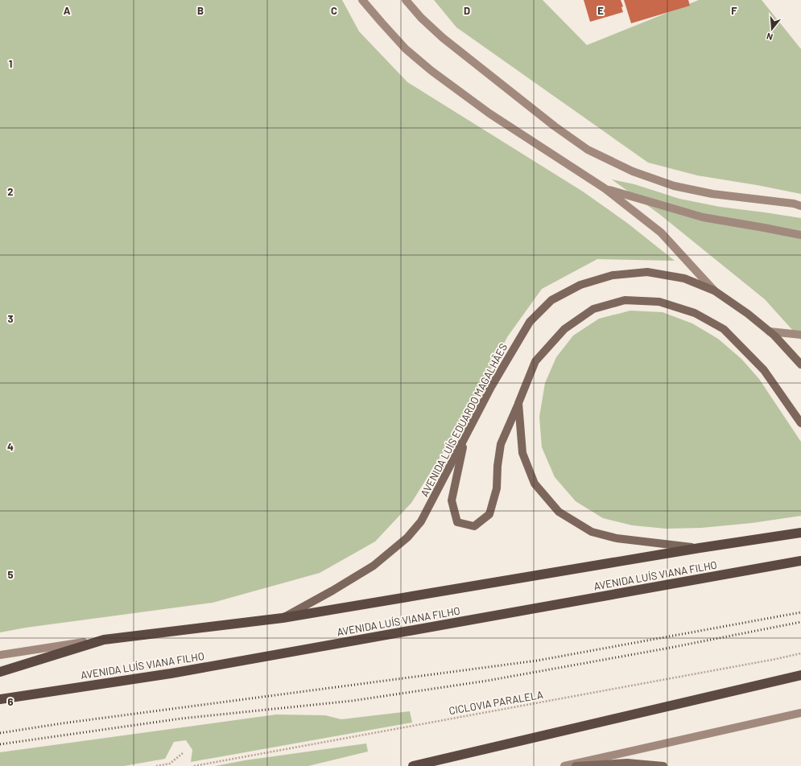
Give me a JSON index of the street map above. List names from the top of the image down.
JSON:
{
  "streets": {
    "highway": ["AVENIDA LUÍS VIANA FILHO"],
    "main road": ["AVENIDA LUÍS EDUARDO MAGALHÃES"],
    "path": ["CICLOVIA PARALELA"]
  },
  "north": "bottom",
  "grid": {
    "columns": [
      "A",
      "B",
      "C",
      "D",
      "E",
      "F"
    ],
    "rows": [
      "1",
      "2",
      "3",
      "4",
      "5",
      "6"
    ]
  }
}
